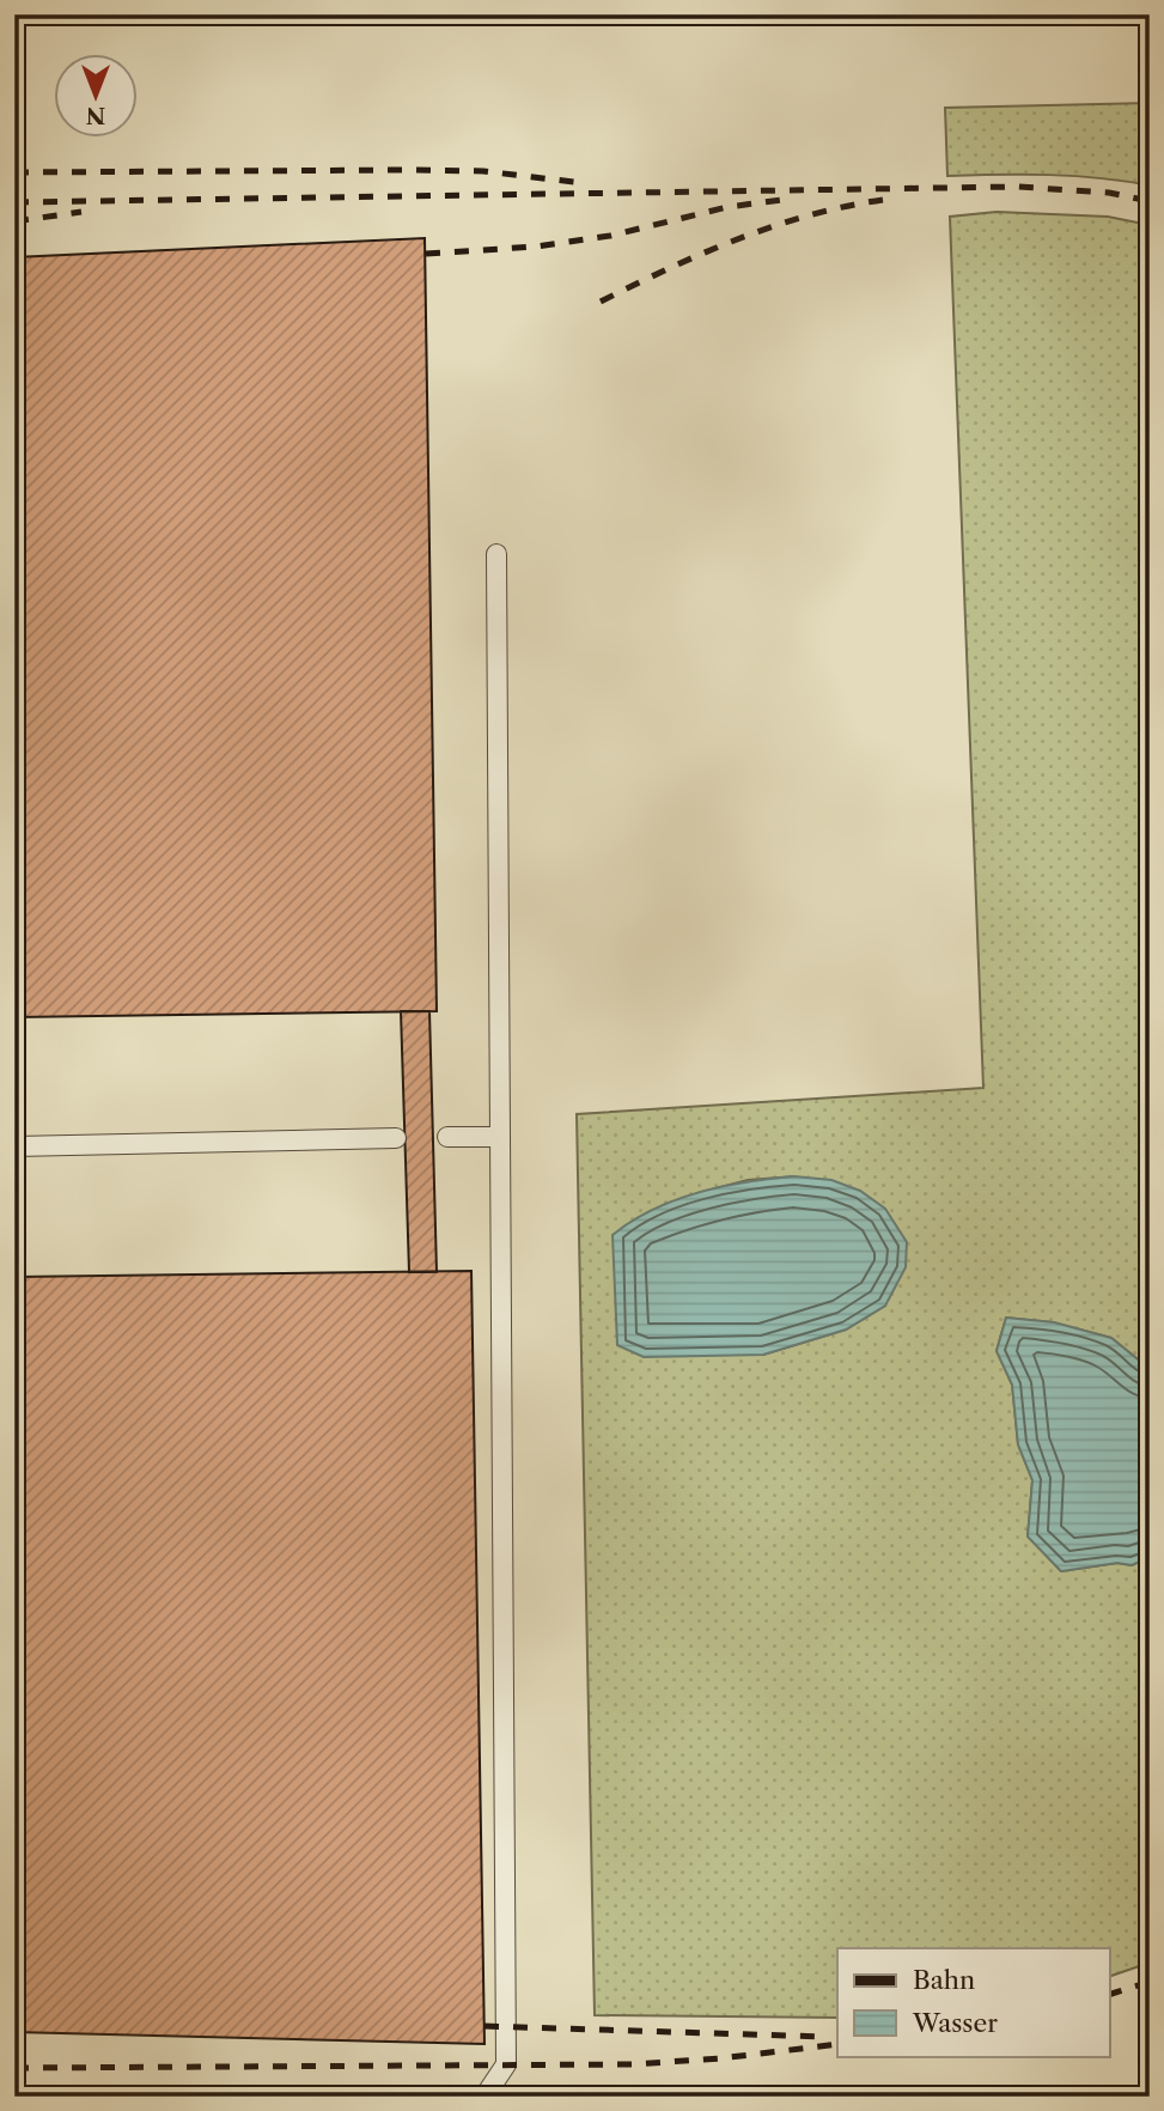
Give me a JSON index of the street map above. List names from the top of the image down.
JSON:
{
  "legend": ["Bahn", "Wasser"],
  "north": "bottom"
}
